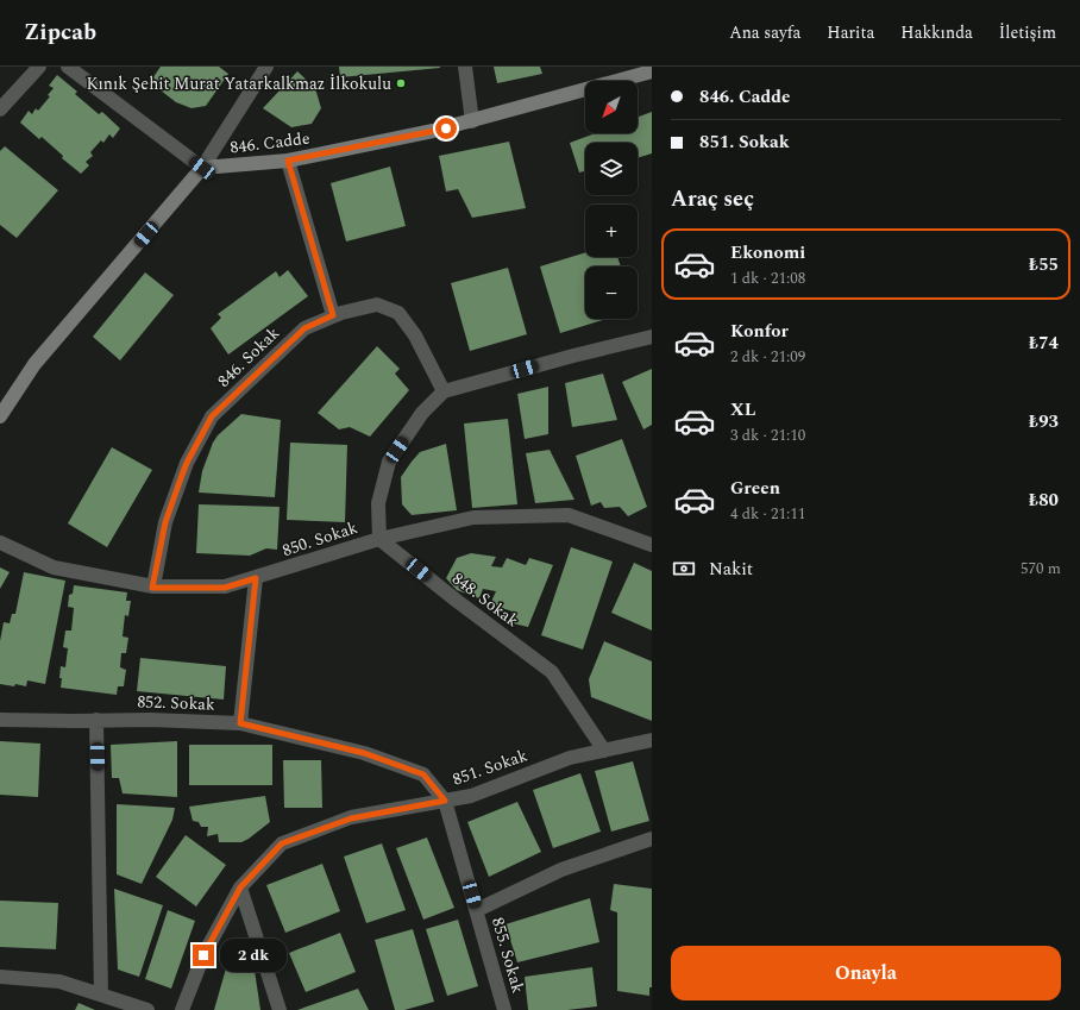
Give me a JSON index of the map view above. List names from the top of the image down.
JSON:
{
  "streets": {
    "street": [
      "846. Cadde",
      "846. Sokak",
      "850. Sokak",
      "848. Sokak",
      "852. Sokak",
      "851. Sokak",
      "855. Sokak"
    ]
  },
  "crossings": [
    ["846. Sokak", "850. Sokak"],
    ["850. Sokak", "848. Sokak"],
    ["848. Sokak", "851. Sokak"],
    ["852. Sokak", "851. Sokak"],
    ["852. Sokak", "855. Sokak"],
    ["851. Sokak", "855. Sokak"]
  ],
  "places": ["Kınık Şehit Murat Yatarkalkmaz İlkokulu"],
  "north": "bottom left",
  "page": {
    "header": "Zipcab",
    "nav": [
      "Ana sayfa",
      "Harita",
      "Hakkında",
      "İletişim"
    ],
    "banner": ["846. Cadde", "851. Sokak"],
    "map_buttons": ["+", "−"],
    "heading": "Araç seç",
    "list": [
      {
        "name": "Ekonomi",
        "note": "1 dk · 21:08",
        "value": "₺55"
      },
      {
        "name": "Konfor",
        "note": "2 dk · 21:09",
        "value": "₺74"
      },
      {
        "name": "XL",
        "note": "3 dk · 21:10",
        "value": "₺93"
      },
      {
        "name": "Green",
        "note": "4 dk · 21:11",
        "value": "₺80"
      }
    ],
    "pay": ["Nakit", "570 m"],
    "buttons": "Onayla",
    "bubble": "2 dk"
  }
}
